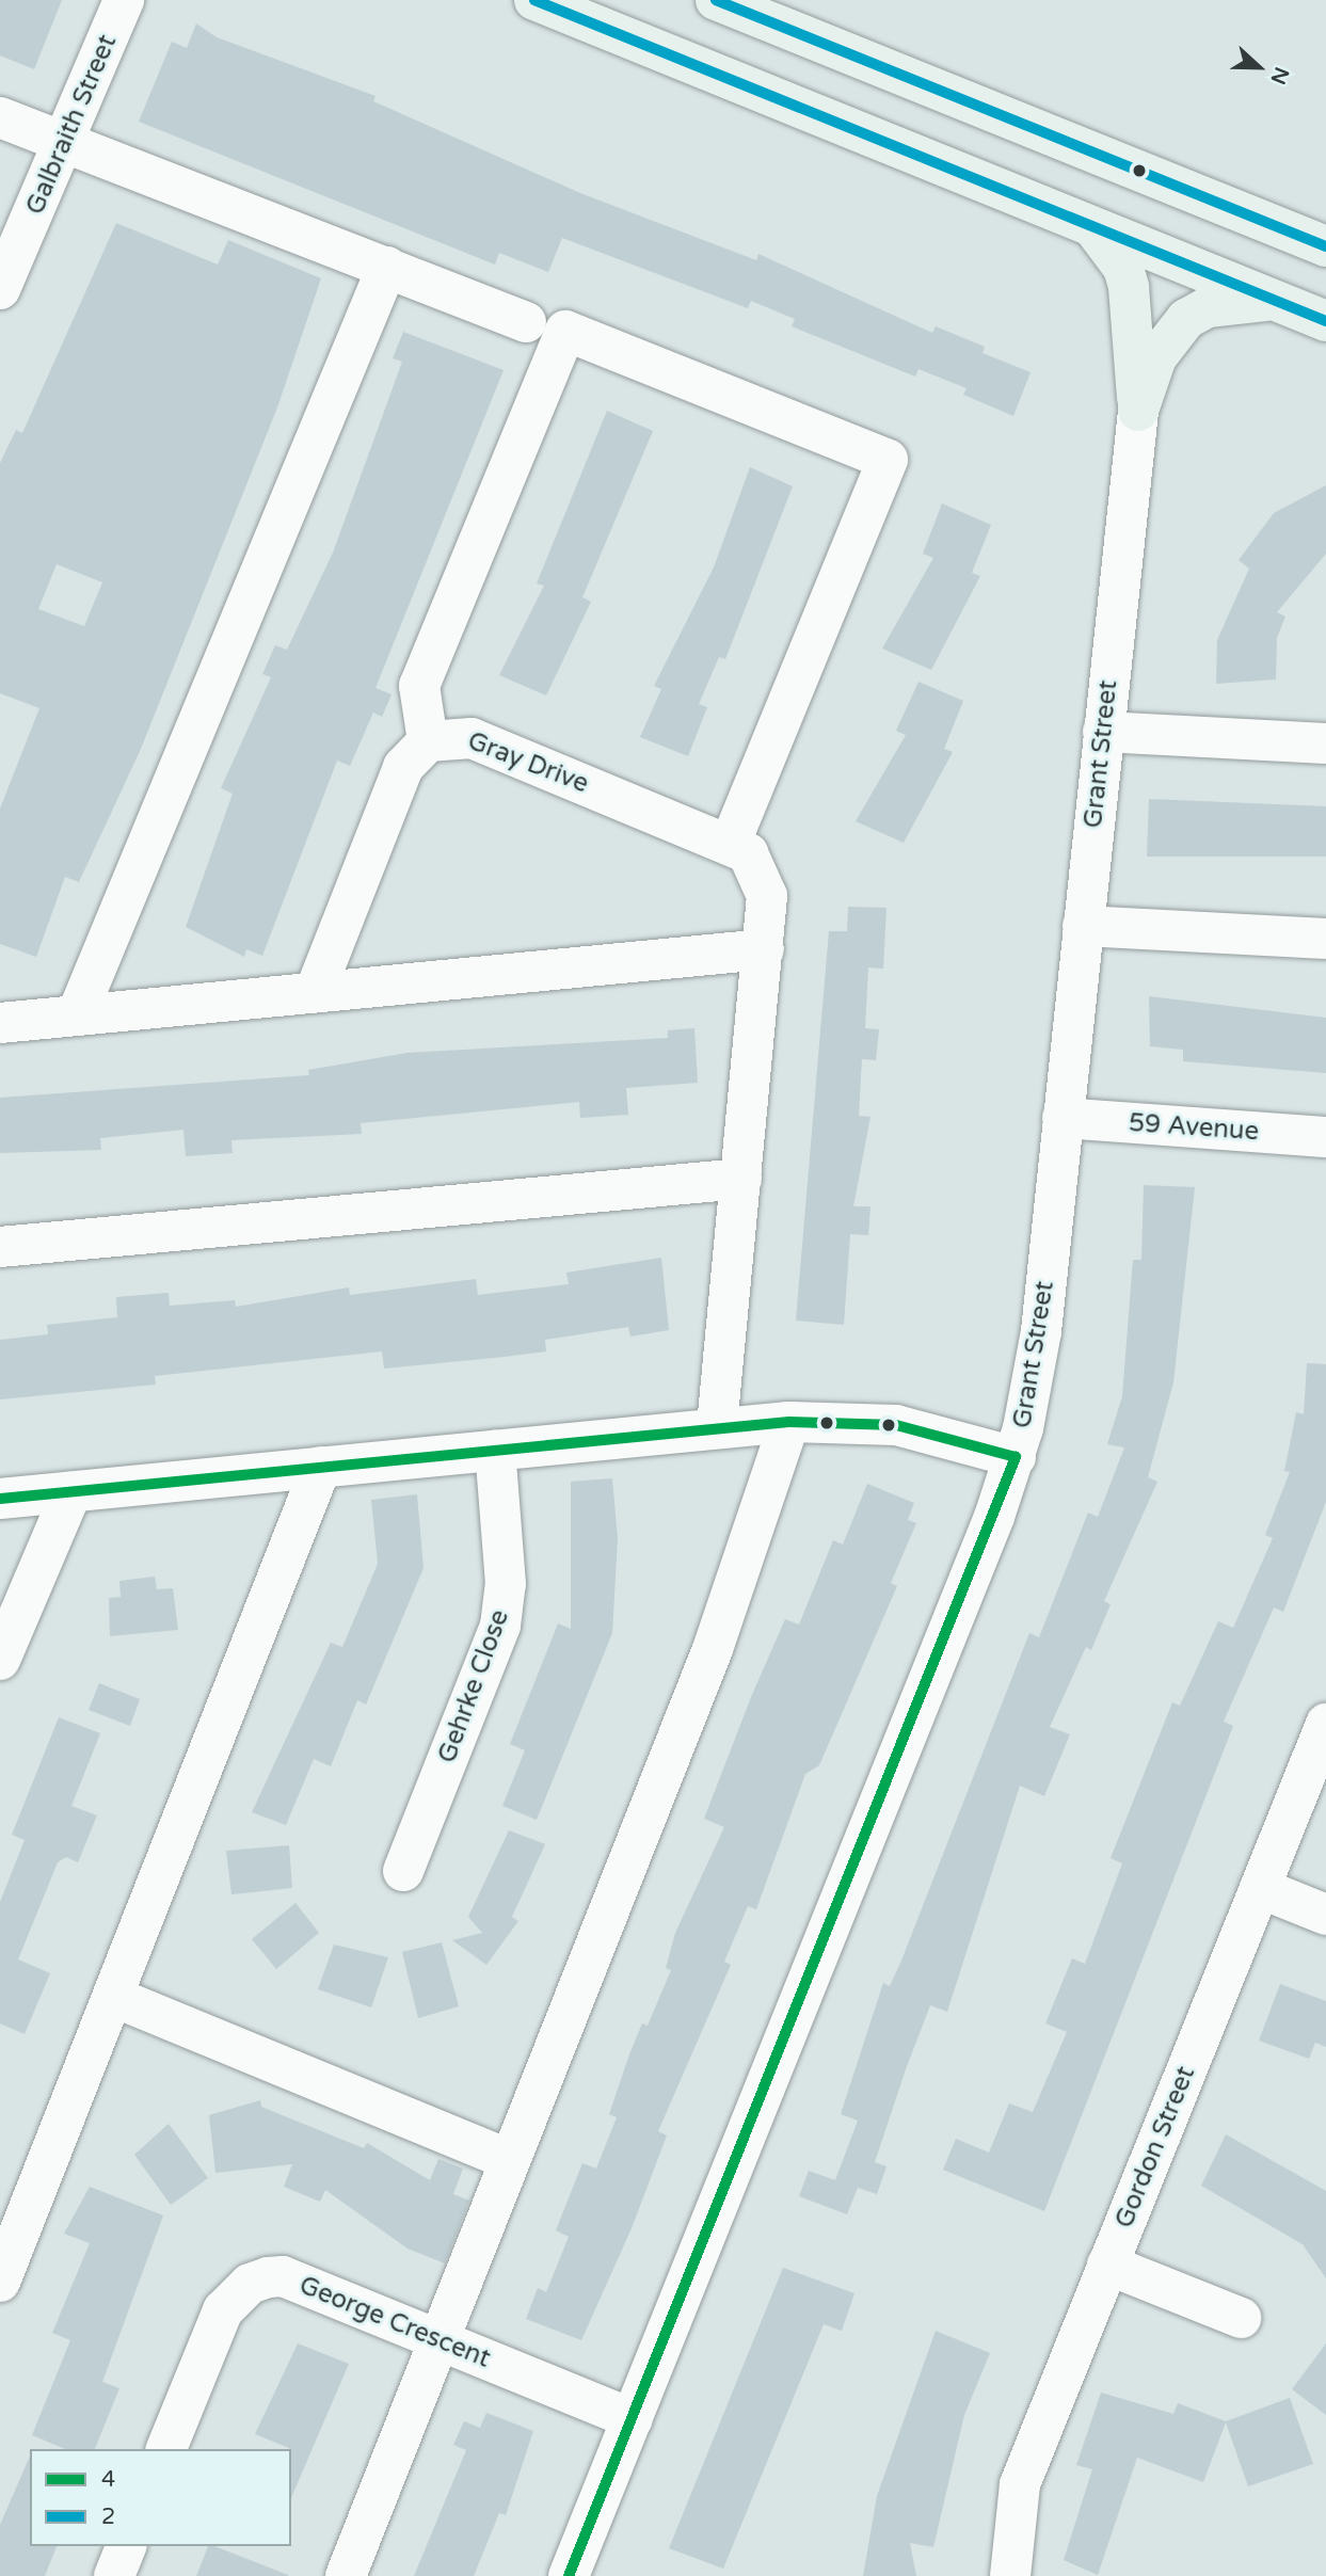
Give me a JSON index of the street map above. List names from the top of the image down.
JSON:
{
  "streets": {
    "street": [
      "Galbraith Street",
      "Grant Street",
      "Gray Drive",
      "59 Avenue",
      "Gehrke Close",
      "Gordon Street",
      "George Crescent"
    ]
  },
  "crossings": [
    ["Grant Street", "59 Avenue"],
    ["Grant Street", "George Crescent"]
  ],
  "lines": ["transit line 2", "transit line 4"],
  "legend": ["4", "2"],
  "north": "right"
}
